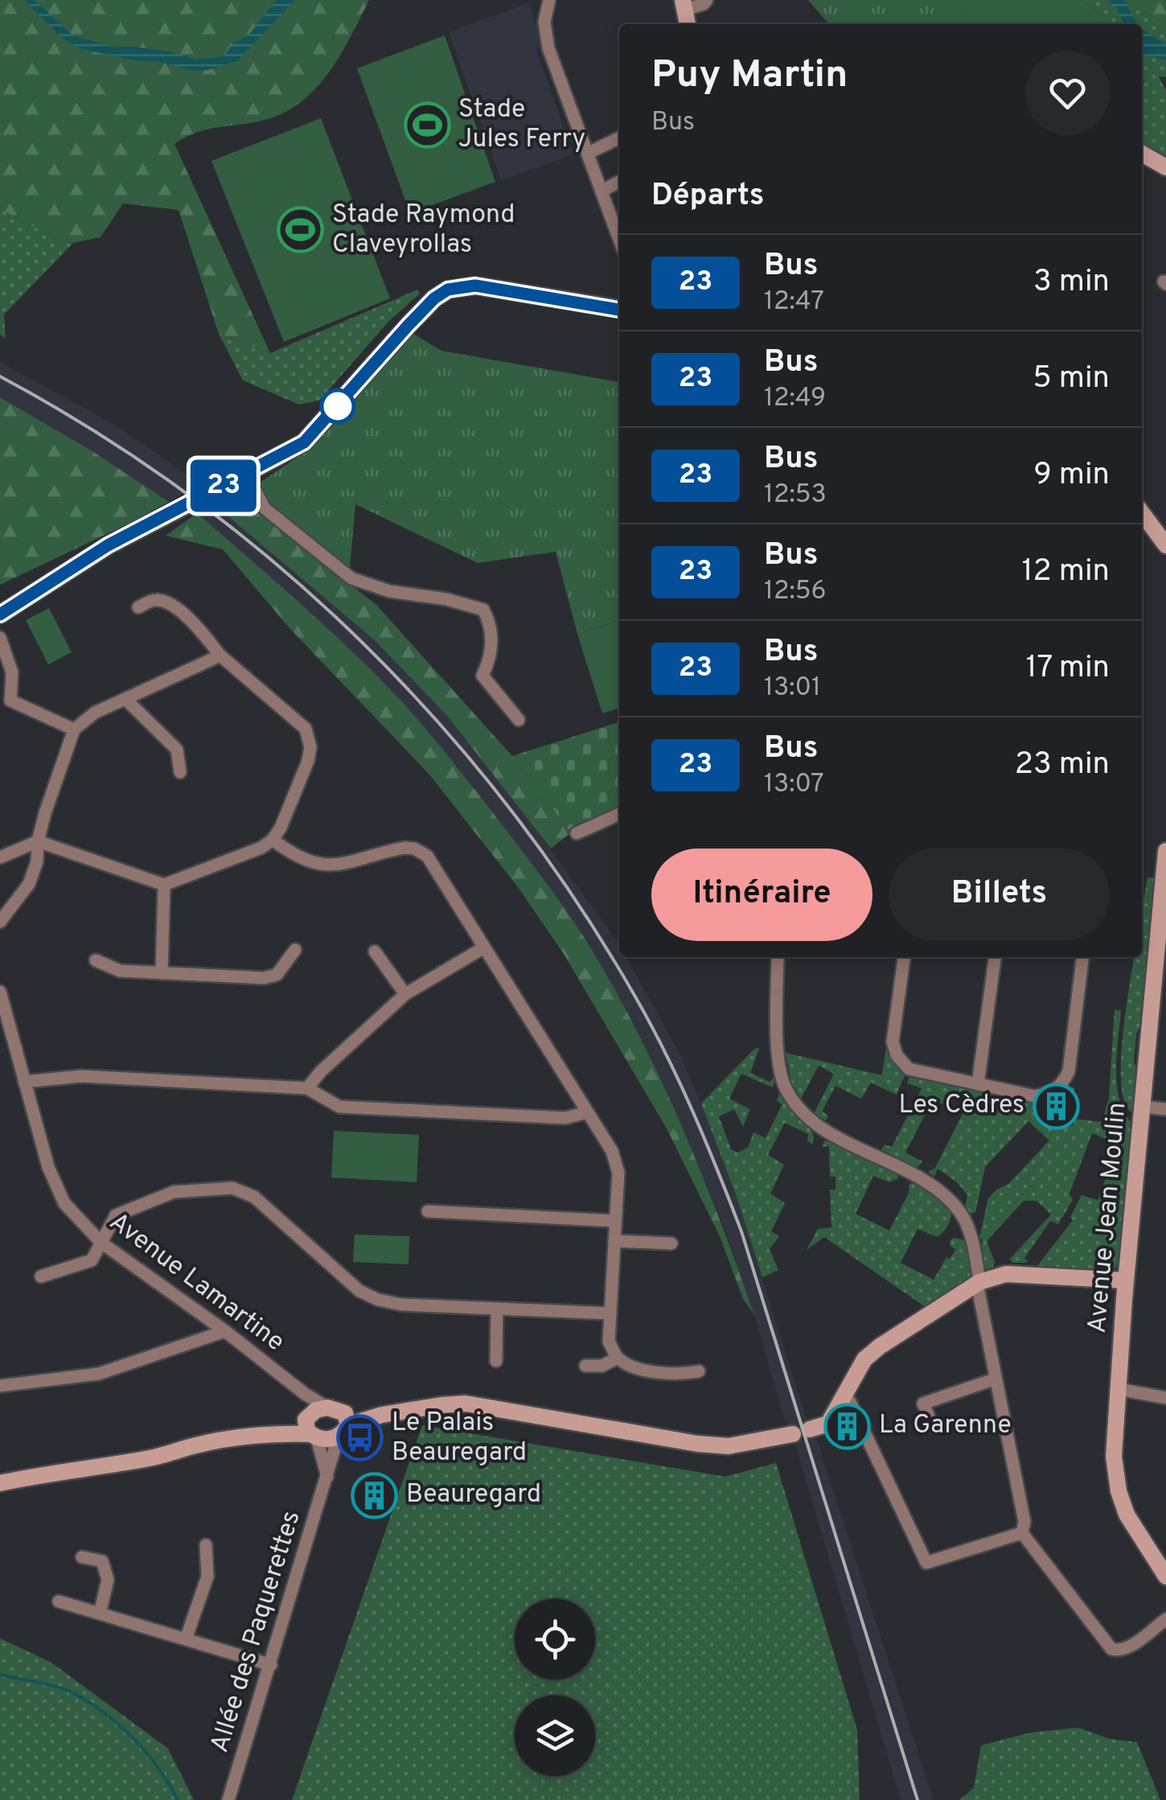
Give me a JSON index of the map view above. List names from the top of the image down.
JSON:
{
  "streets": {
    "street": ["Avenue Jean Moulin", "Avenue Lamartine", "Allée des Paquerettes"]
  },
  "places": {
    "sports": ["Stade Jules Ferry", "Stade Raymond Claveyrollas"],
    "building": ["Les Cèdres", "La Garenne", "Beauregard"],
    "bus stop": ["Le Palais Beauregard"]
  },
  "lines": ["bus line 23"],
  "page": {
    "on_map": "23",
    "heading": [
      ["Puy Martin", "Bus"],
      "Départs"
    ],
    "list": [
      {
        "mark": "23",
        "name": "Bus",
        "note": "12:47",
        "value": "3 min"
      },
      {
        "mark": "23",
        "name": "Bus",
        "note": "12:49",
        "value": "5 min"
      },
      {
        "mark": "23",
        "name": "Bus",
        "note": "12:53",
        "value": "9 min"
      },
      {
        "mark": "23",
        "name": "Bus",
        "note": "12:56",
        "value": "12 min"
      },
      {
        "mark": "23",
        "name": "Bus",
        "note": "13:01",
        "value": "17 min"
      },
      {
        "mark": "23",
        "name": "Bus",
        "note": "13:07",
        "value": "23 min"
      }
    ],
    "buttons": ["Itinéraire", "Billets"]
  }
}
